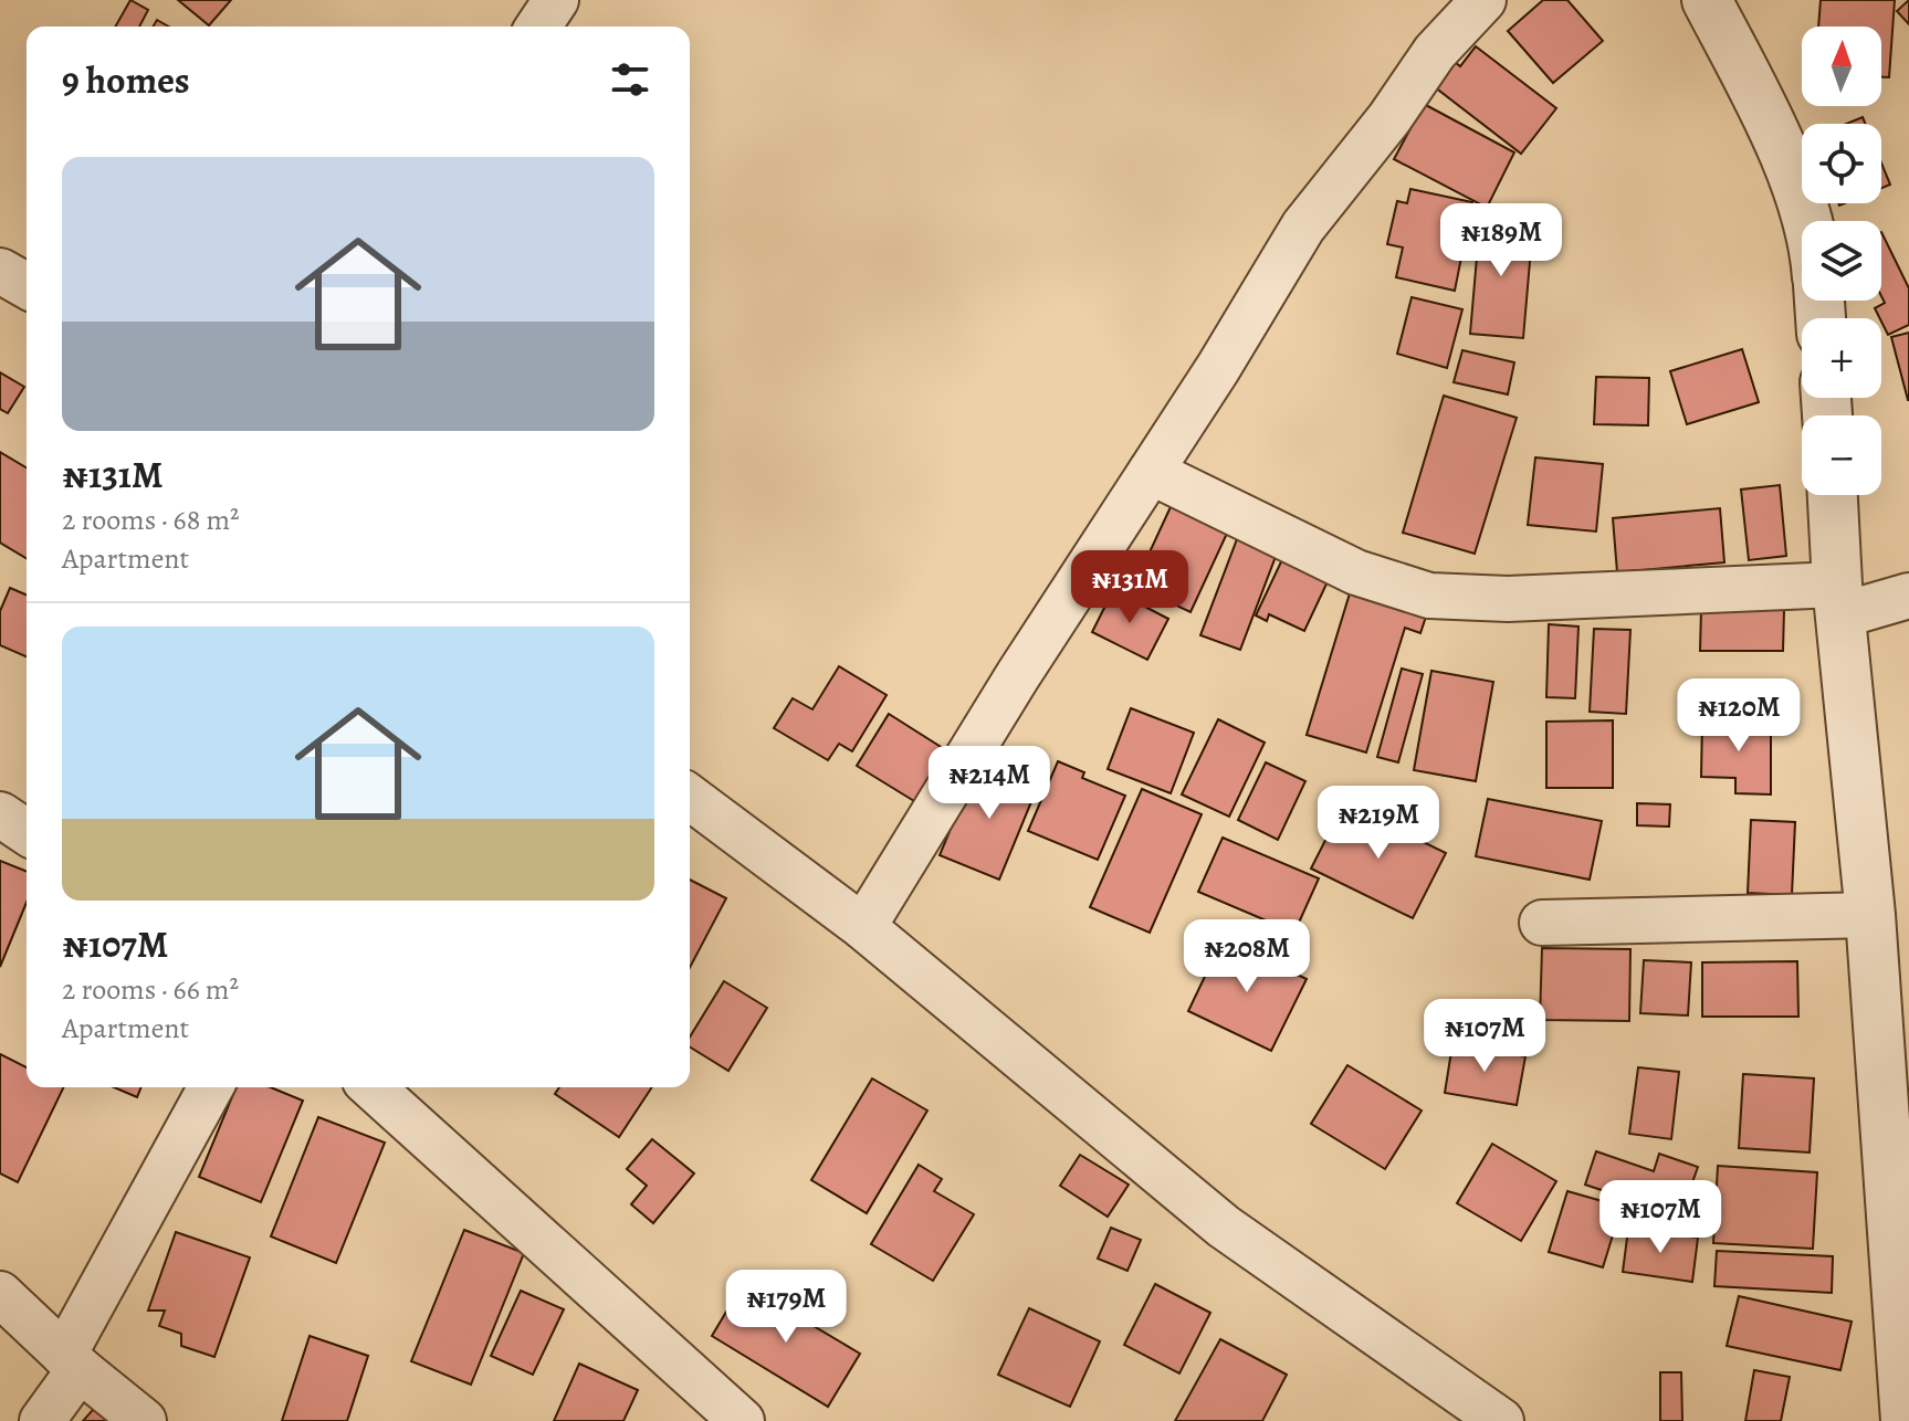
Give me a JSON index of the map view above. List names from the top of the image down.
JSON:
{
  "north": "top",
  "page": {
    "map_buttons": ["+", "−"],
    "heading": "9 homes",
    "list": [
      {
        "name": "₦131M",
        "note": "2 rooms · 68 m² · Apartment"
      },
      {
        "name": "₦107M",
        "note": "2 rooms · 66 m² · Apartment"
      }
    ],
    "price": [
      "₦189M",
      "₦131M",
      "₦120M",
      "₦214M",
      "₦219M",
      "₦208M",
      "₦107M",
      "₦107M",
      "₦179M"
    ]
  }
}
